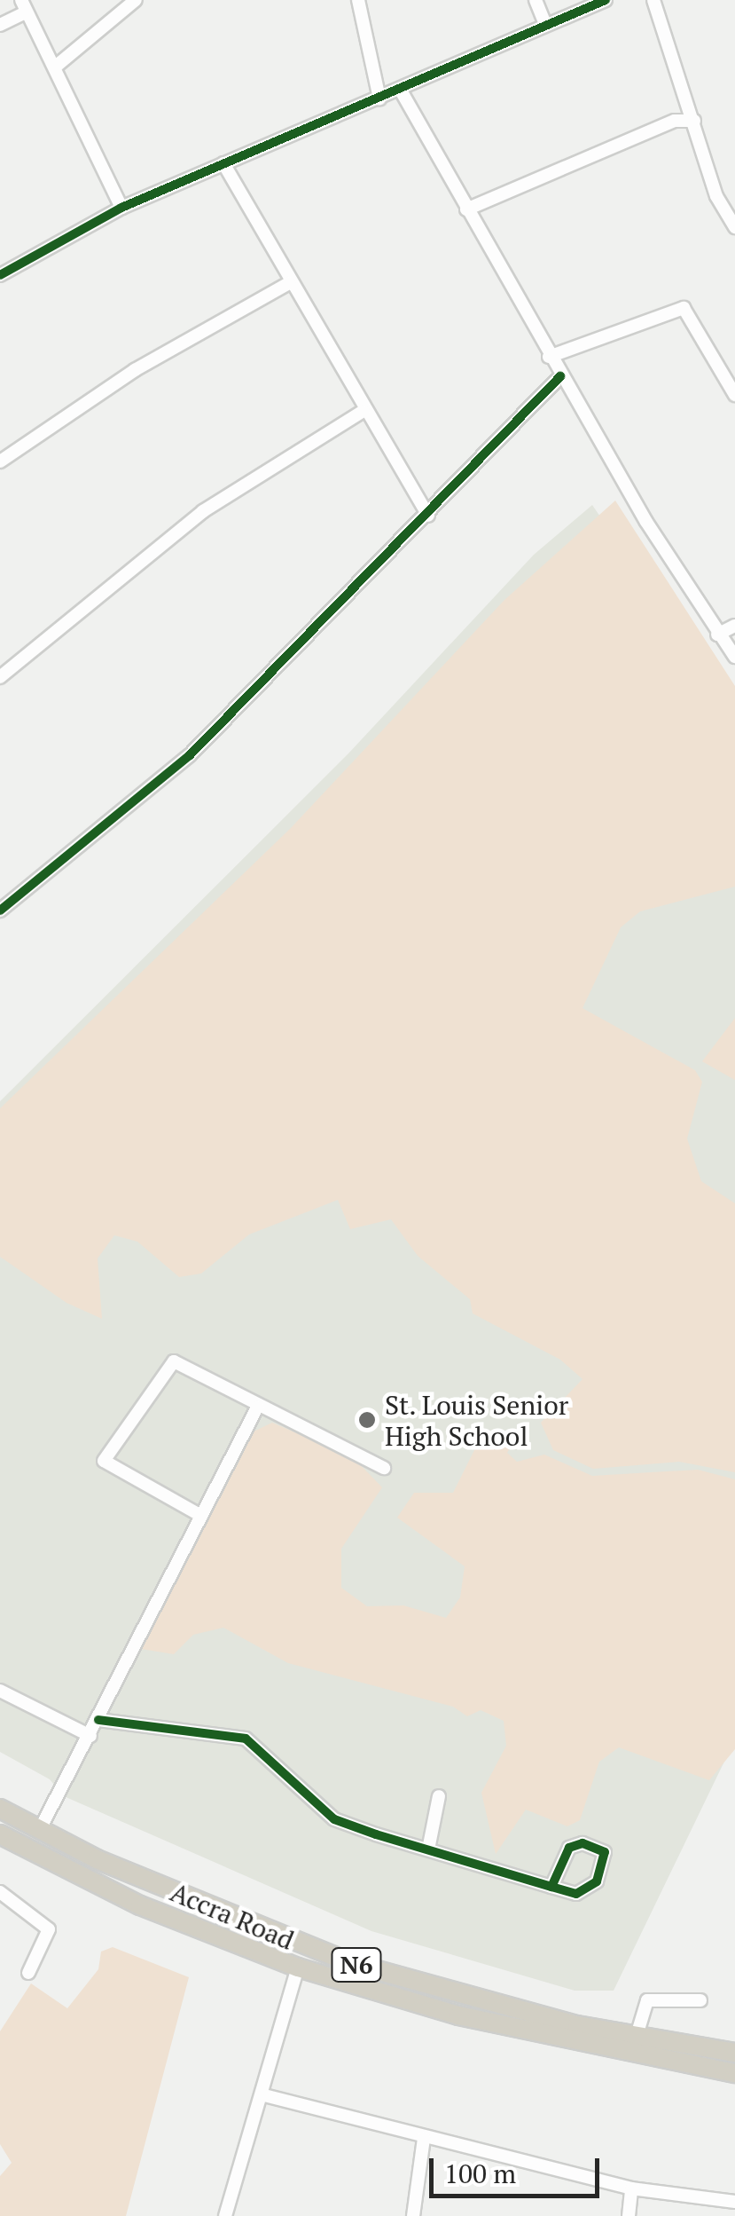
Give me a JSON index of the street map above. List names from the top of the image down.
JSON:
{
  "streets": {
    "highway": ["Accra Road", "N6"]
  },
  "places": ["St. Louis Senior High School"],
  "scale_bar": "100 m"
}
